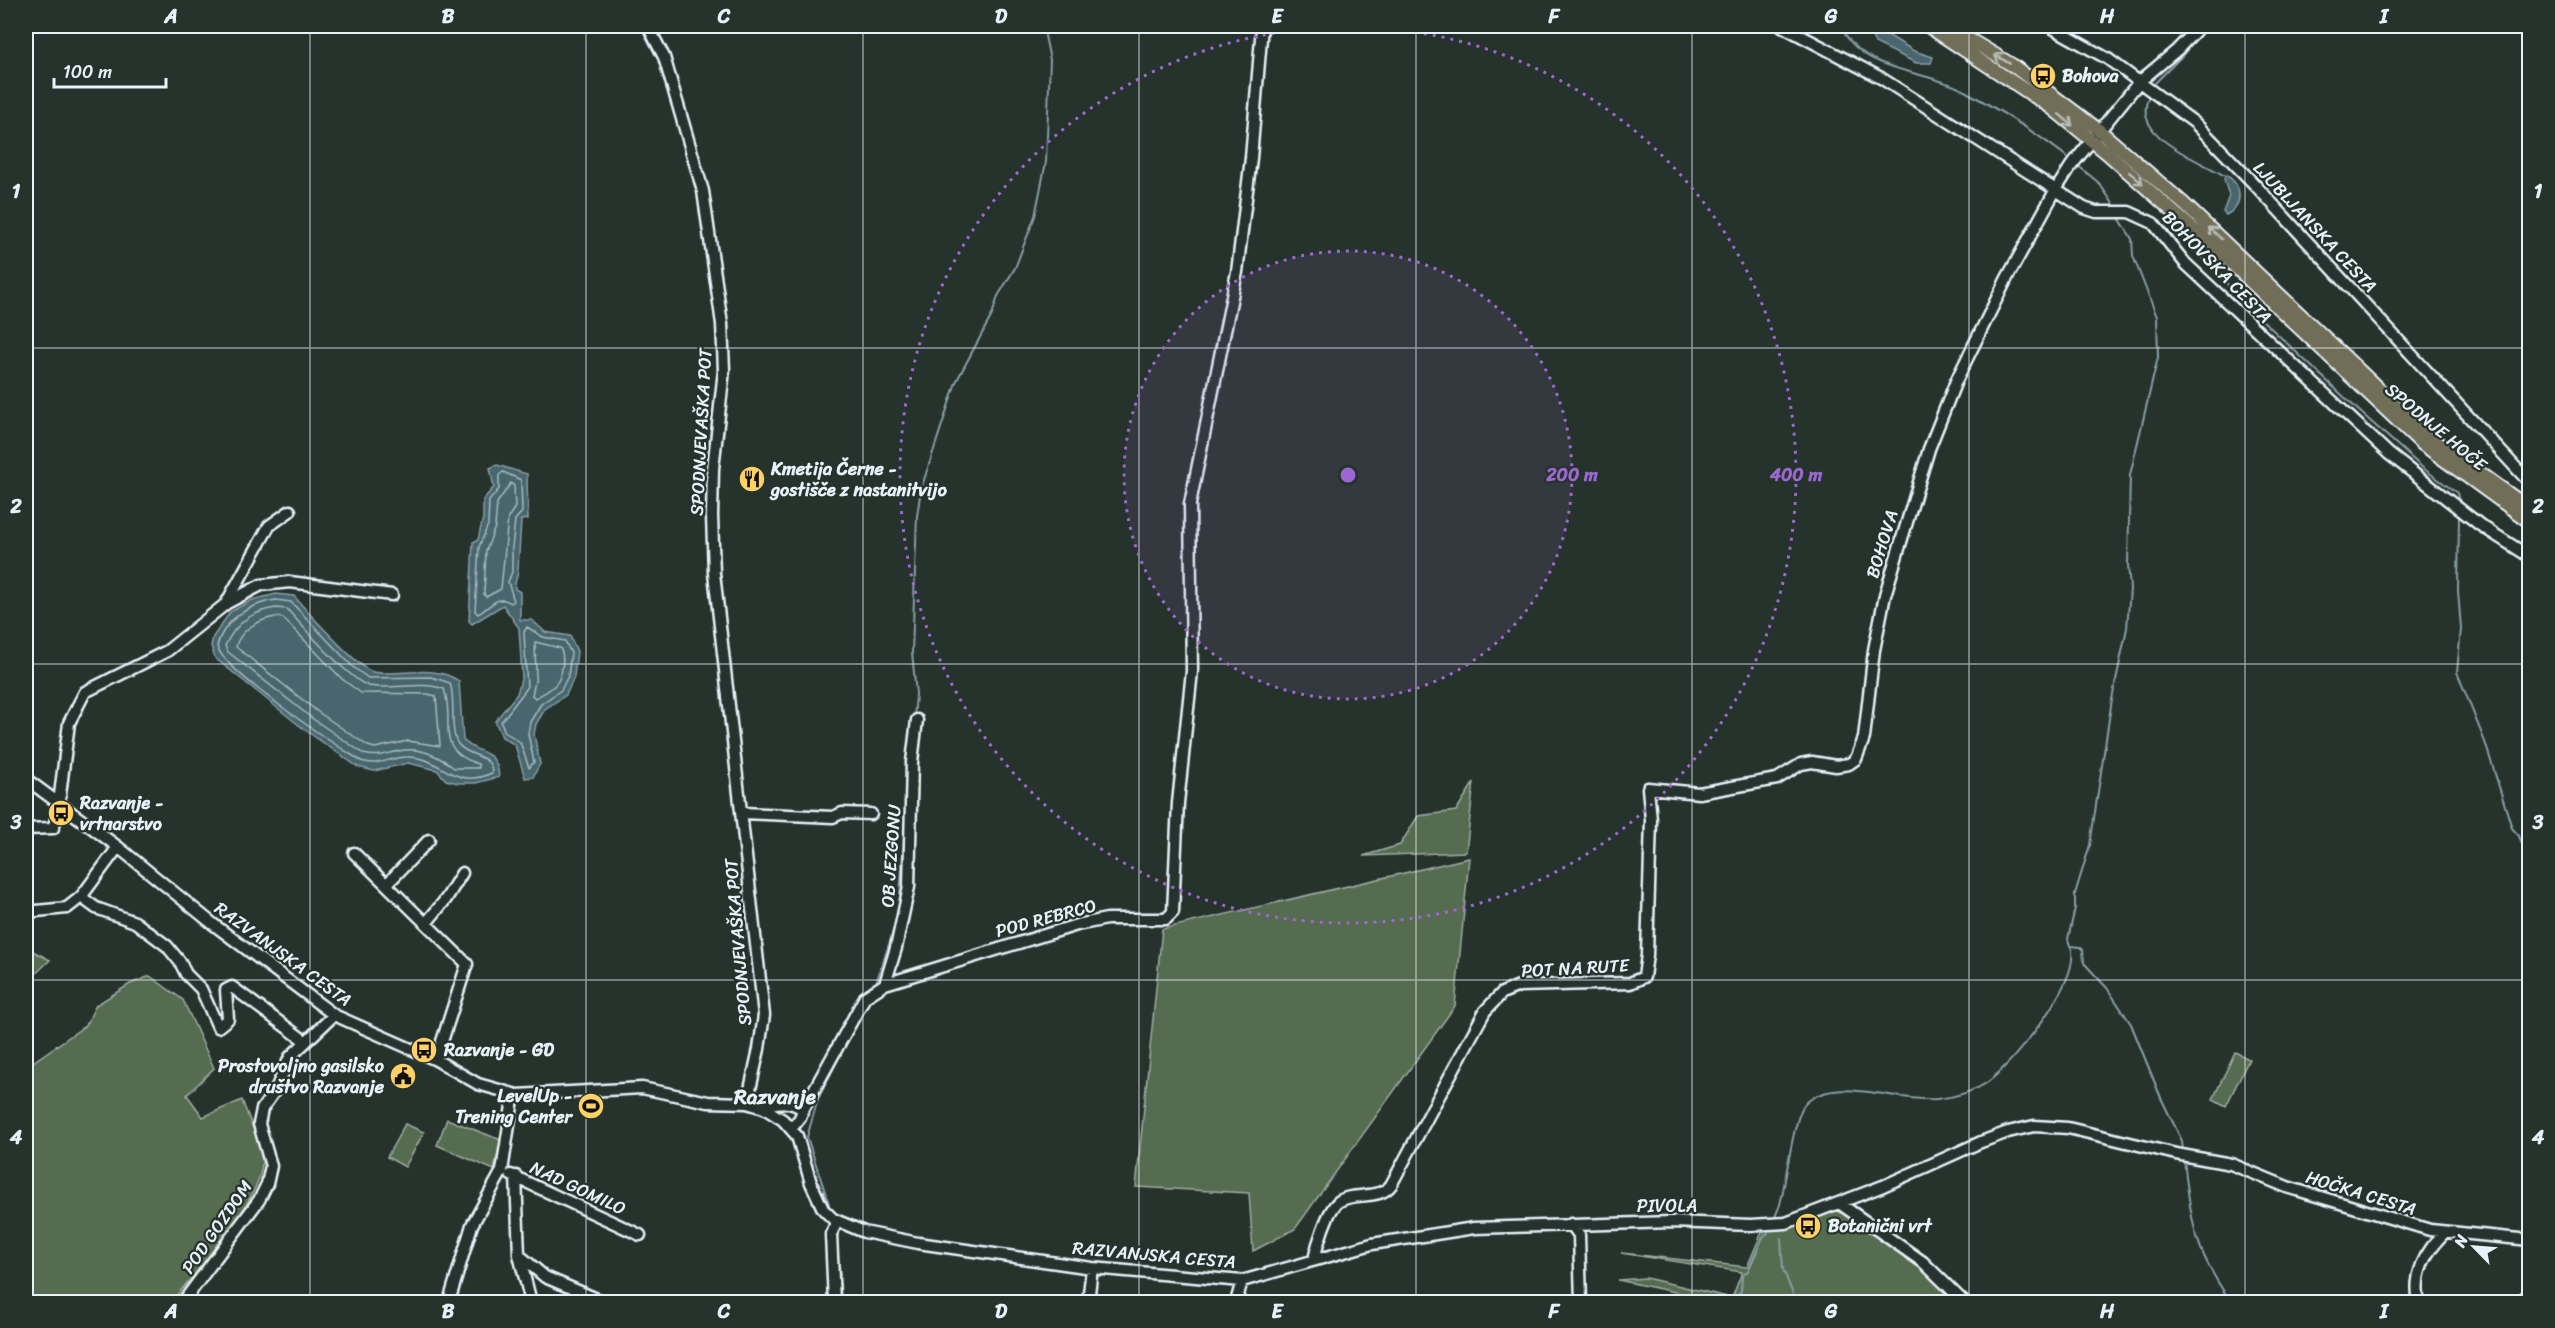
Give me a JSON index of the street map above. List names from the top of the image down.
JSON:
{
  "streets": {
    "main road": ["SPODNJE HOČE"],
    "street": [
      "LJUBLJANSKA CESTA",
      "BOHOVSKA CESTA",
      "SPODNJEVAŠKA POT",
      "BOHOVA",
      "OB JEZGONU",
      "POD REBRCO",
      "RAZVANJSKA CESTA",
      "POT NA RUTE",
      "NAD GOMILO",
      "HOČKA CESTA",
      "PIVOLA",
      "POD GOZDOM"
    ]
  },
  "crossings": [
    ["LJUBLJANSKA CESTA", "BOHOVA"],
    ["BOHOVSKA CESTA", "BOHOVA"],
    ["SPODNJEVAŠKA POT", "RAZVANJSKA CESTA"],
    ["BOHOVA", "POT NA RUTE"],
    ["OB JEZGONU", "POD REBRCO"],
    ["OB JEZGONU", "RAZVANJSKA CESTA"],
    ["RAZVANJSKA CESTA", "POT NA RUTE"],
    ["RAZVANJSKA CESTA", "PIVOLA"],
    ["RAZVANJSKA CESTA", "POD GOZDOM"],
    ["HOČKA CESTA", "PIVOLA"]
  ],
  "districts": ["Razvanje"],
  "places": {
    "bus stop": [
      "Bohova",
      "Razvanje - vrtnarstvo",
      "Razvanje - GD",
      "Botanični vrt"
    ],
    "restaurant": ["Kmetija Černe - gostišče z nastanitvijo"],
    "public building": ["Prostovoljno gasilsko društvo Razvanje"],
    "sports": ["LevelUp - Trening Center"]
  },
  "scale_bar": "100 m",
  "north": "top left",
  "grid": {
    "columns": [
      "A",
      "B",
      "C",
      "D",
      "E",
      "F",
      "G",
      "H",
      "I"
    ],
    "rows": [
      "1",
      "2",
      "3",
      "4"
    ]
  },
  "rings": ["200 m", "400 m"]
}
